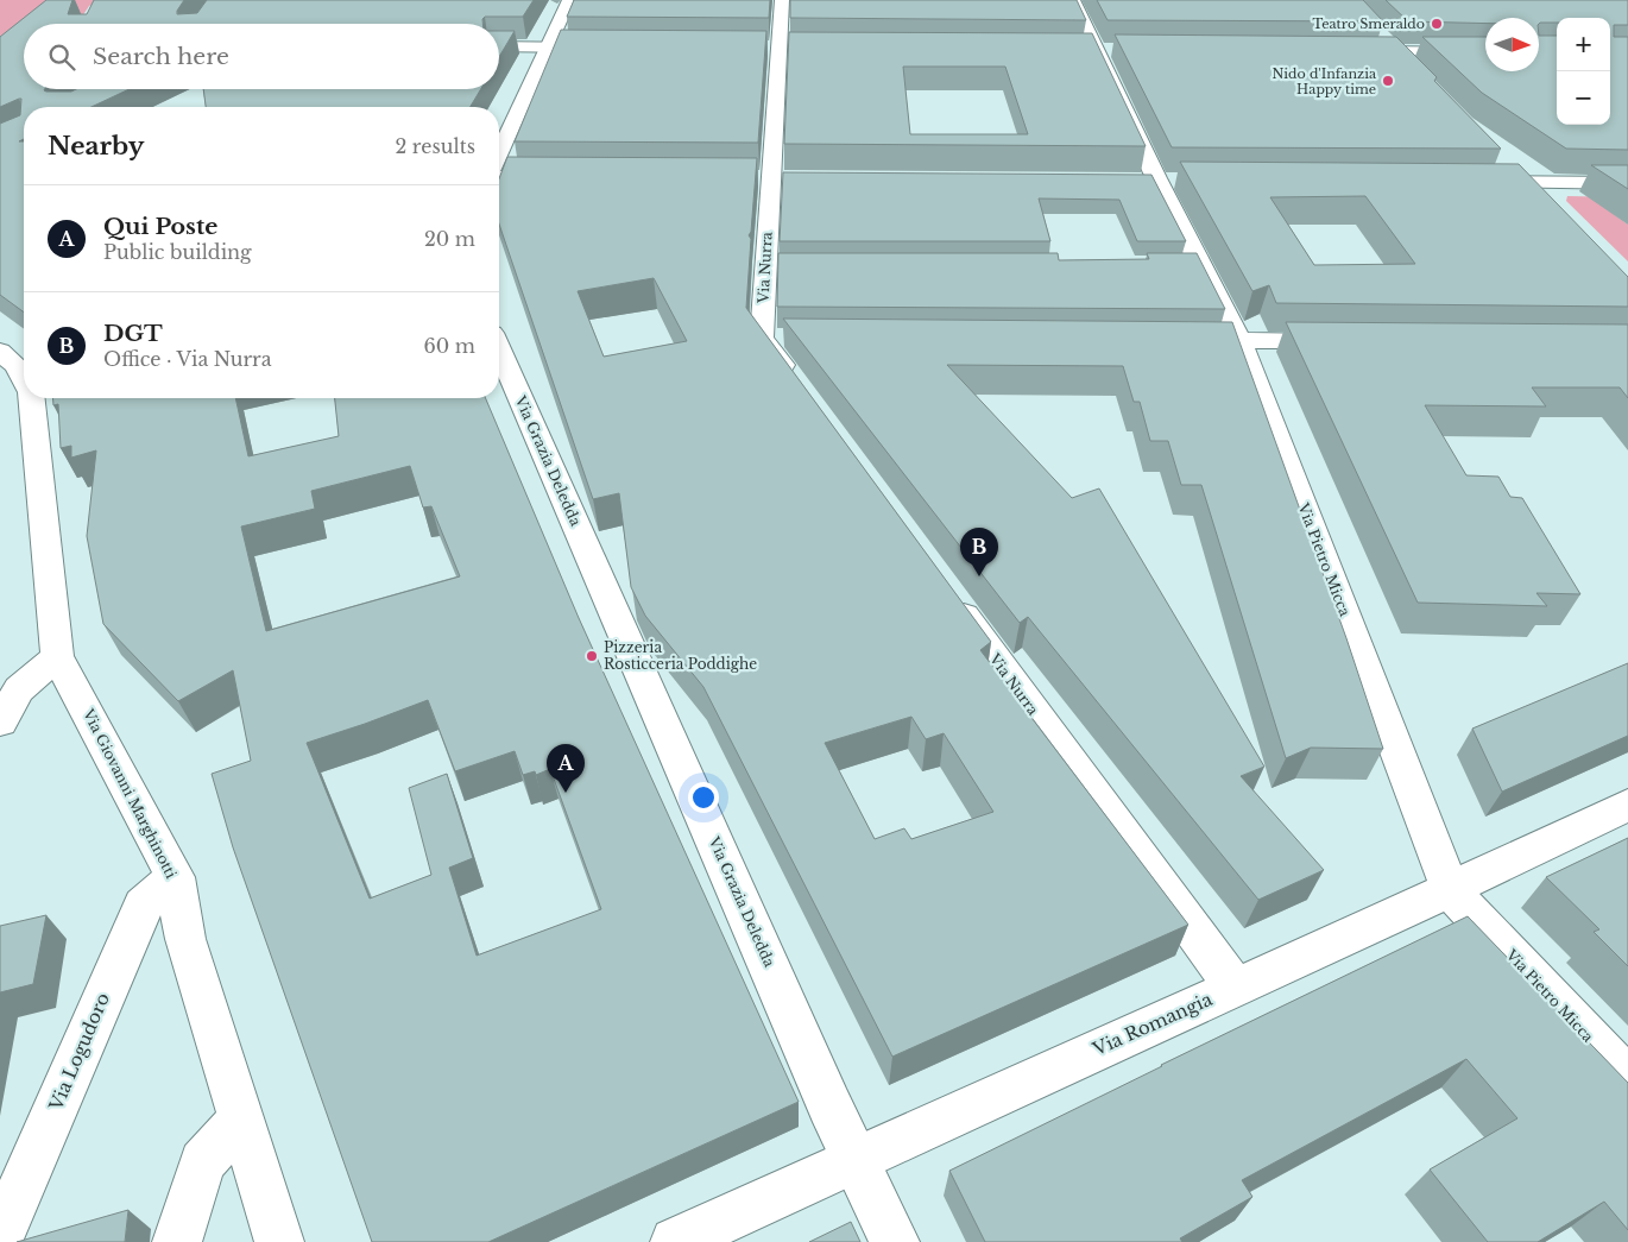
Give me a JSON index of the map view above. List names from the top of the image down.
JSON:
{
  "streets": {
    "street": [
      "Via Nurra",
      "Via Grazia Deledda",
      "Via Pietro Micca",
      "Via Giovanni Marghinotti",
      "Via Romangia",
      "Via Logudoro"
    ]
  },
  "crossings": [
    ["Via Nurra", "Via Romangia"],
    ["Via Grazia Deledda", "Via Romangia"],
    ["Via Pietro Micca", "Via Romangia"],
    ["Via Giovanni Marghinotti", "Via Logudoro"]
  ],
  "places": ["Teatro Smeraldo", "Nido d'Infanzia Happy time", "Pizzeria Rosticceria Poddighe"],
  "north": "right",
  "page": {
    "map_buttons": ["+", "−"],
    "search": "Search here",
    "heading": ["Nearby", "2 results"],
    "list": [
      {
        "mark": "A",
        "name": "Qui Poste",
        "note": "Public building",
        "value": "20 m"
      },
      {
        "mark": "B",
        "name": "DGT",
        "note": "Office · Via Nurra",
        "value": "60 m"
      }
    ],
    "pins": ["B", "A"]
  }
}
